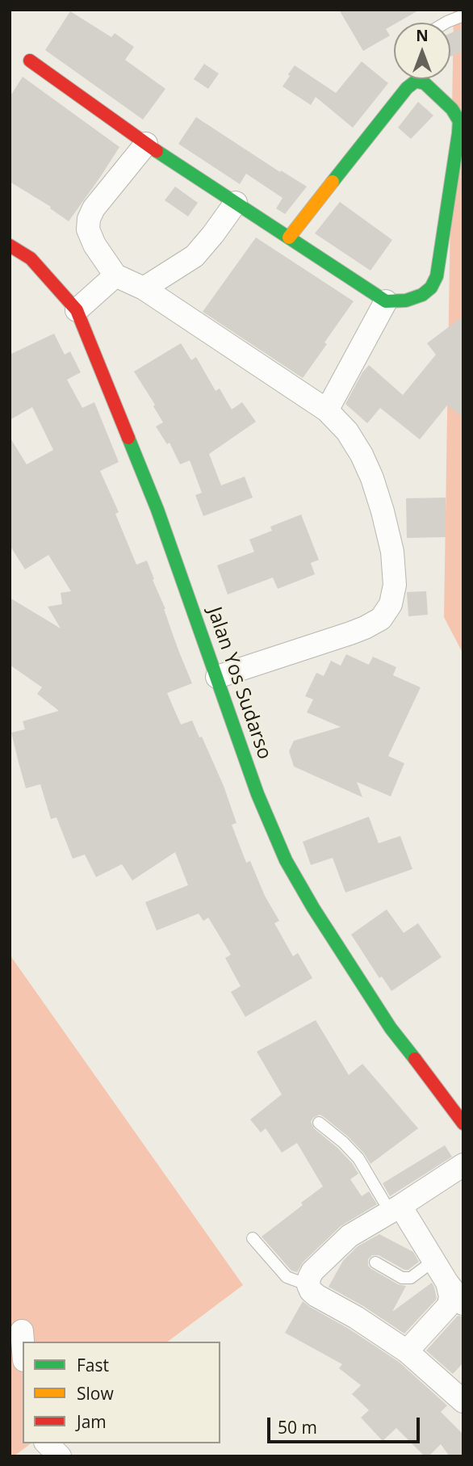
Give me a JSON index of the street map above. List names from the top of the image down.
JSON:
{
  "streets": {
    "main road": ["Jalan Yos Sudarso"]
  },
  "legend": ["Fast", "Slow", "Jam"],
  "scale_bar": "50 m",
  "north": "top"
}
